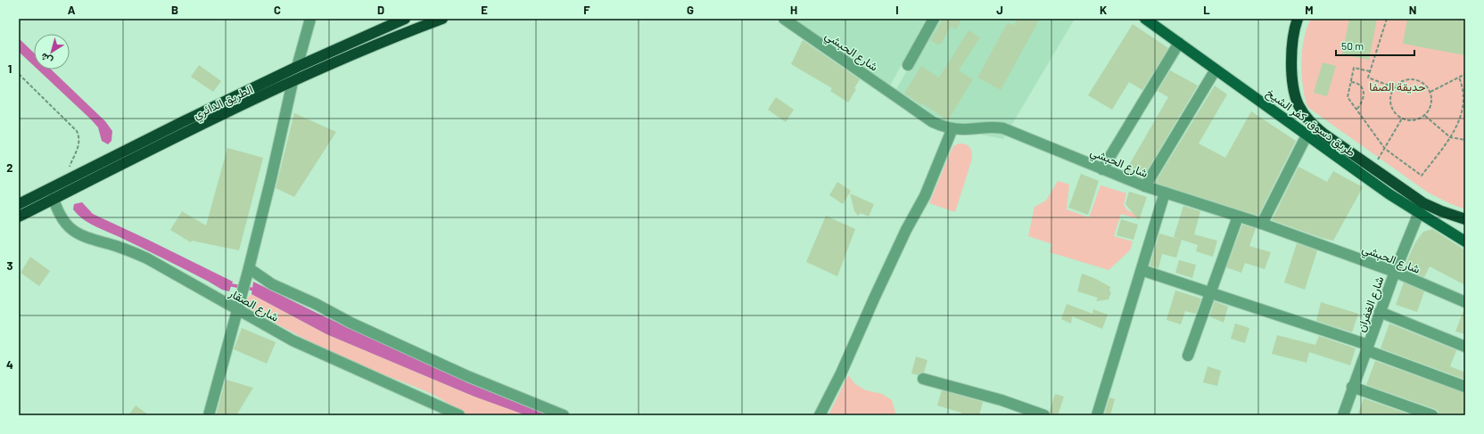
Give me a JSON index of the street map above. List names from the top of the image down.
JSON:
{
  "streets": {
    "highway": ["الطريق الدائري"],
    "main road": ["طريق دسوق, كفر الشيخ"],
    "street": ["شارع الحبشي", "شارع الغفران", "شارع الصقار"]
  },
  "crossings": [
    ["شارع الحبشي", "شارع الغفران"],
    ["الطريق الدائري", "شارع الصقار"],
    ["طريق دسوق, كفر الشيخ", "شارع الغفران"]
  ],
  "parks": ["حديقة الصفا"],
  "scale_bar": "50 m",
  "north": "bottom left",
  "grid": {
    "columns": [
      "A",
      "B",
      "C",
      "D",
      "E",
      "F",
      "G",
      "H",
      "I",
      "J",
      "K",
      "L",
      "M",
      "N"
    ],
    "rows": [
      "1",
      "2",
      "3",
      "4"
    ]
  }
}
